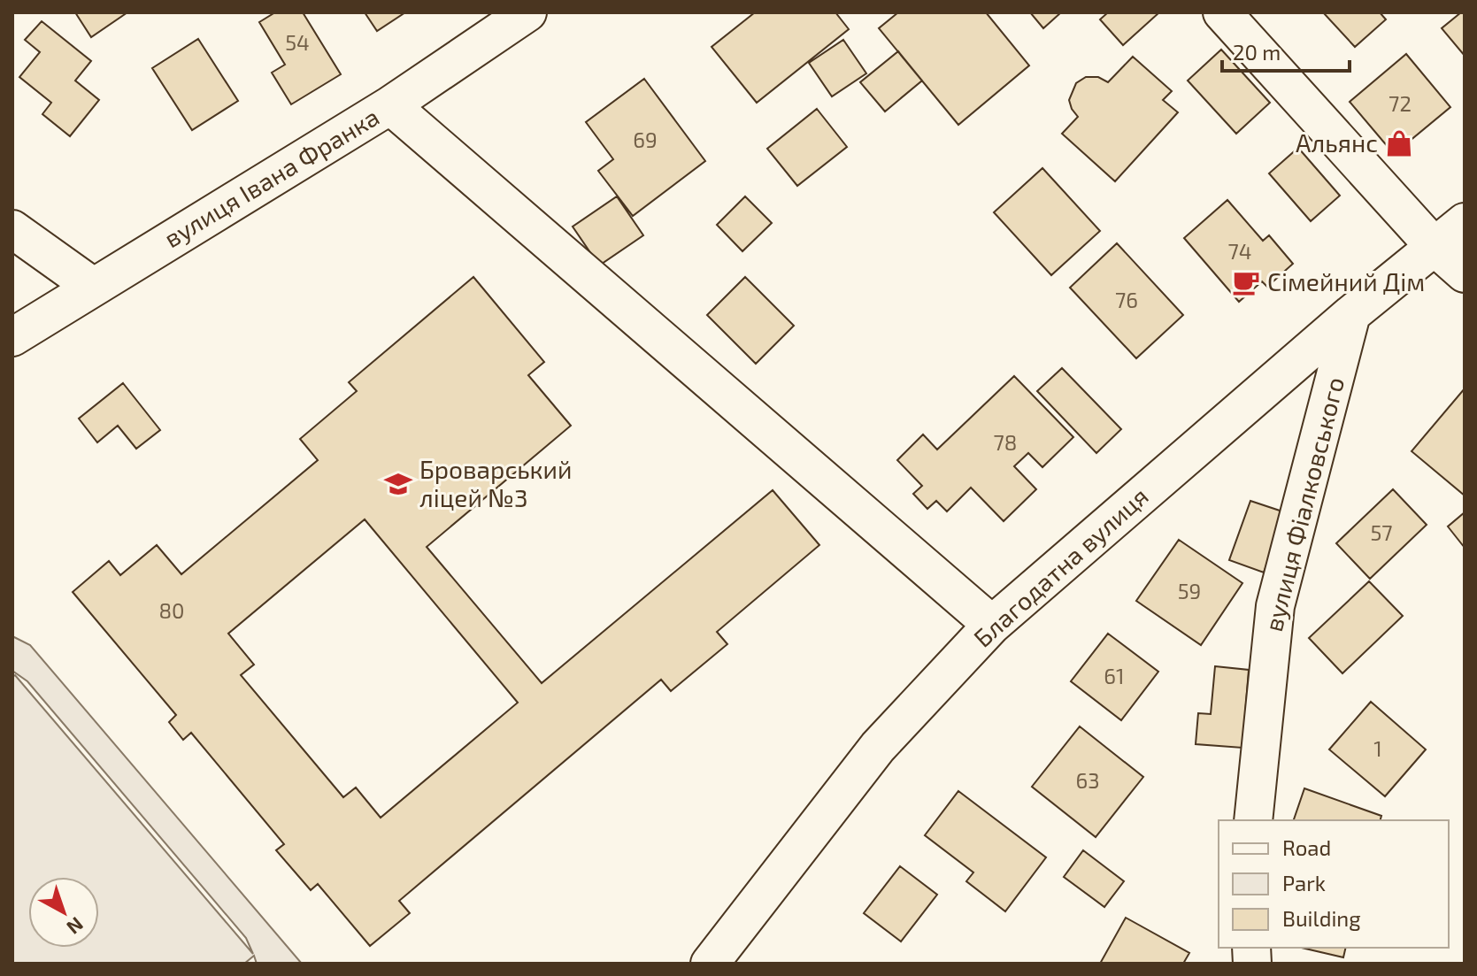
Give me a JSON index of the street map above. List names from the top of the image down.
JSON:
{
  "streets": {
    "street": ["вулиця Івана Франка", "вулиця Фіалковського", "Благодатна вулиця"]
  },
  "crossings": [
    ["вулиця Фіалковського", "Благодатна вулиця"]
  ],
  "places": {
    "shop": ["Альянс"],
    "cafe": ["Сімейний Дім"],
    "school or university": ["Броварський ліцей №3"]
  },
  "house_numbers": [
    "54",
    "72",
    "69",
    "74",
    "76",
    "78",
    "57",
    "59",
    "80",
    "61",
    "1",
    "63"
  ],
  "legend": ["Road", "Park", "Building"],
  "scale_bar": "20 m",
  "north": "bottom right"
}
